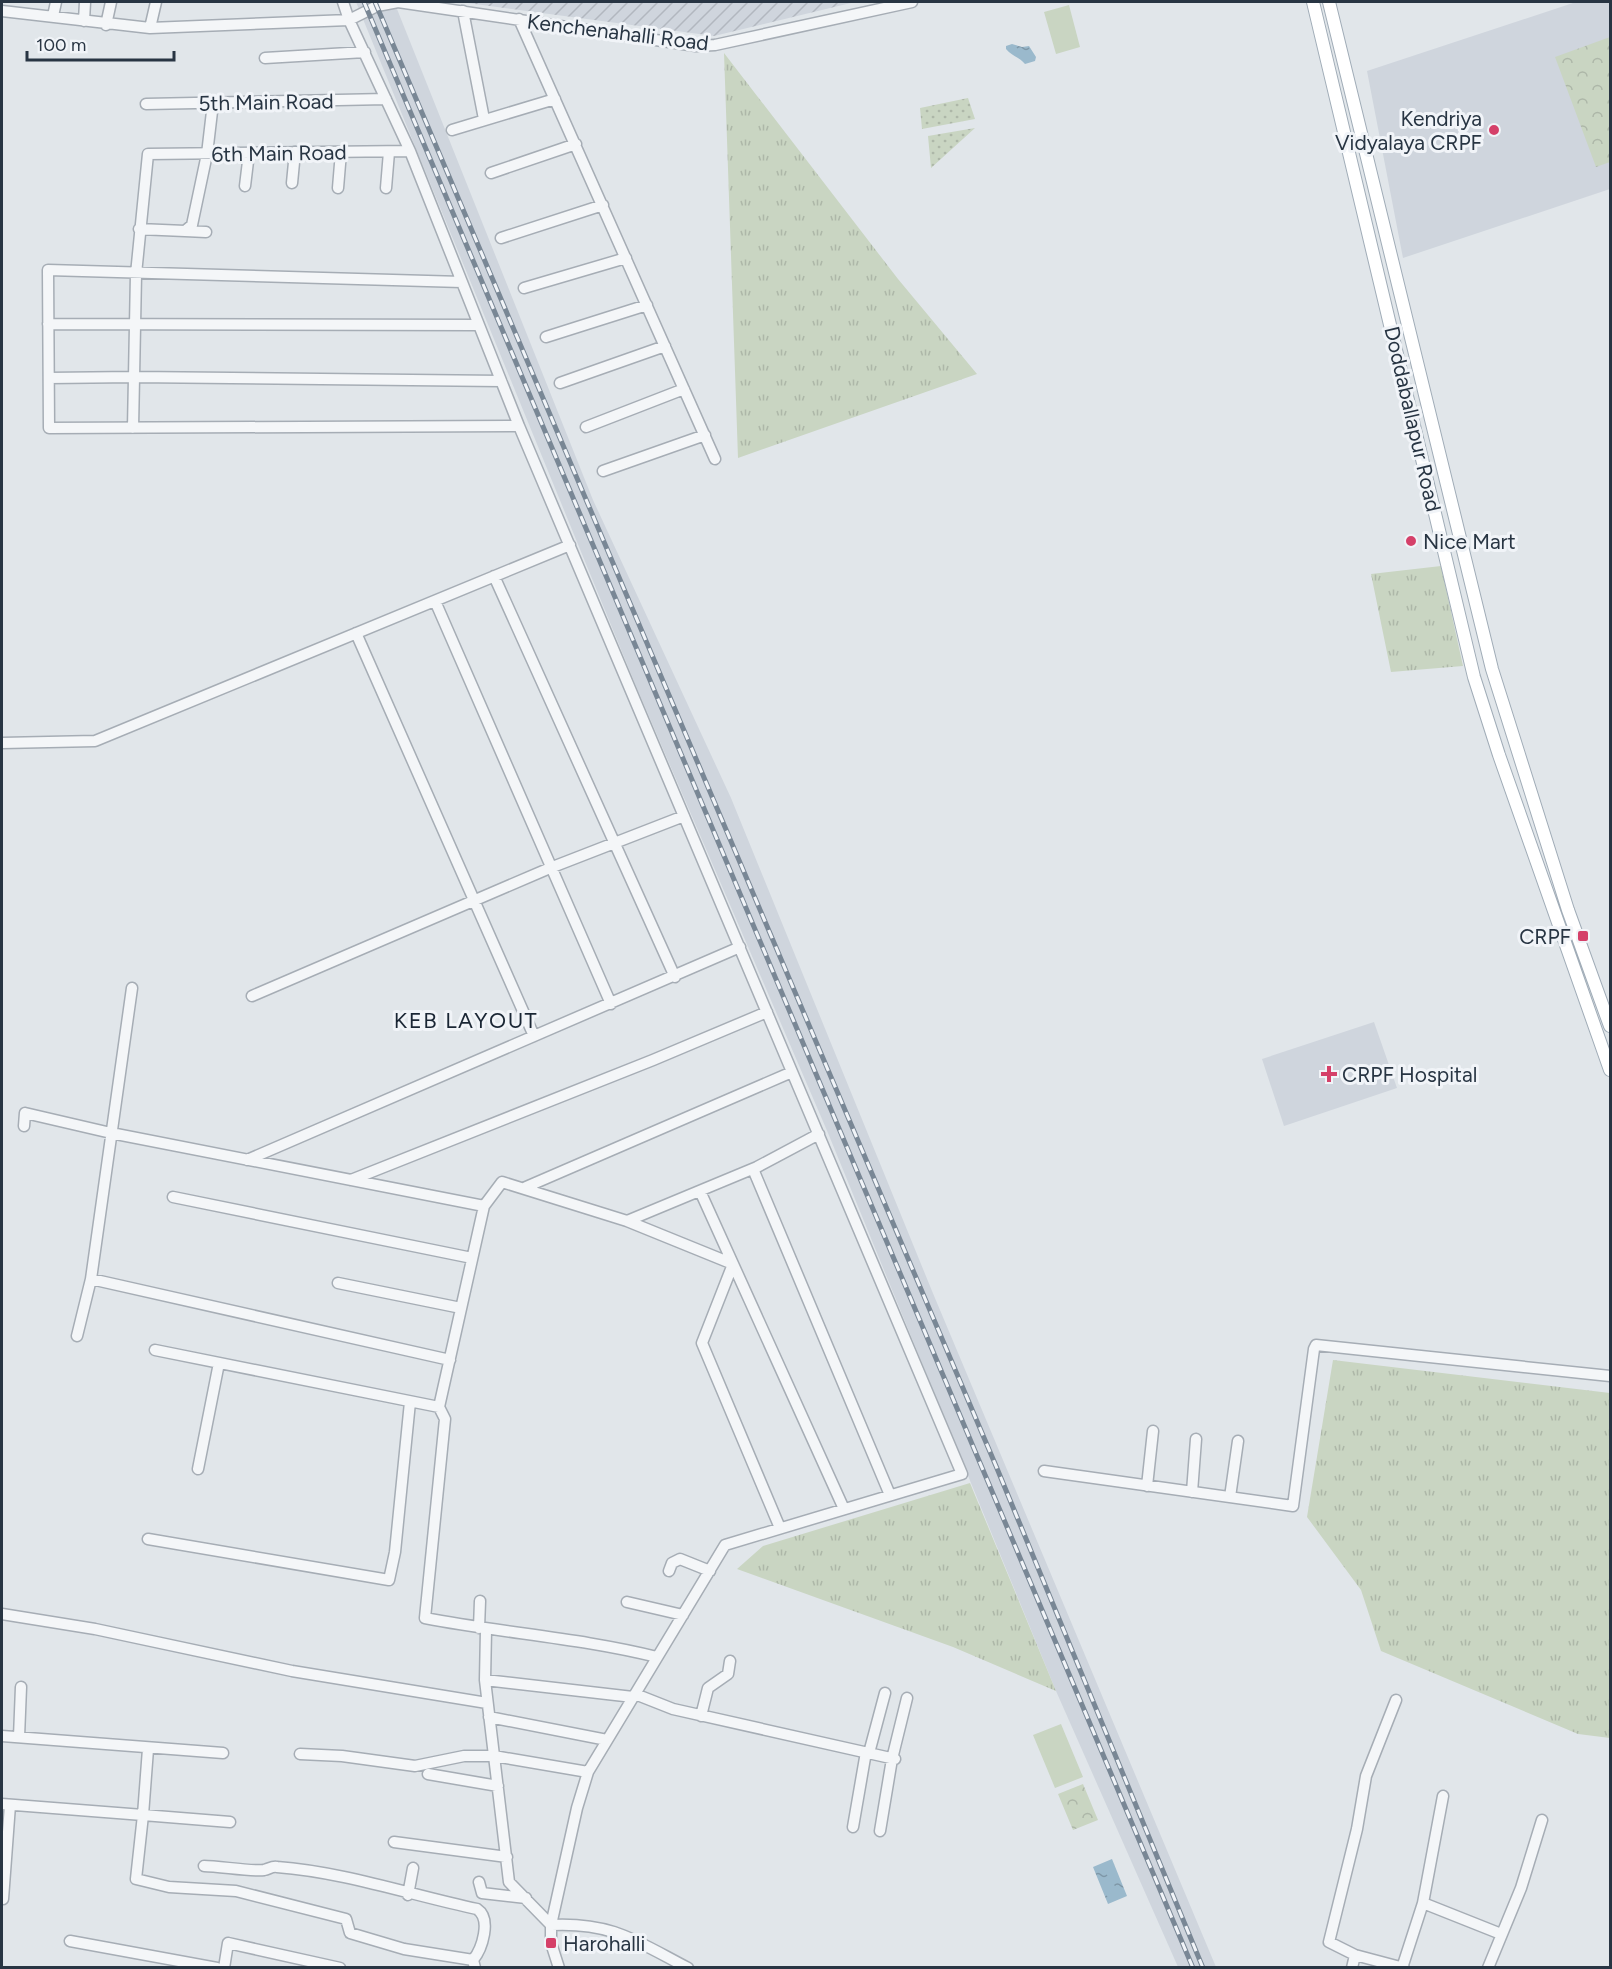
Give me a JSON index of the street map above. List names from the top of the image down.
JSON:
{
  "streets": {
    "main road": ["Doddaballapur Road"],
    "street": ["Kenchenahalli Road", "5th Main Road", "6th Main Road"]
  },
  "districts": ["KEB LAYOUT"],
  "places": {
    "other": ["Kendriya Vidyalaya CRPF", "Nice Mart"],
    "transit": ["CRPF", "Harohalli"],
    "health": ["CRPF Hospital"]
  },
  "scale_bar": "100 m"
}
